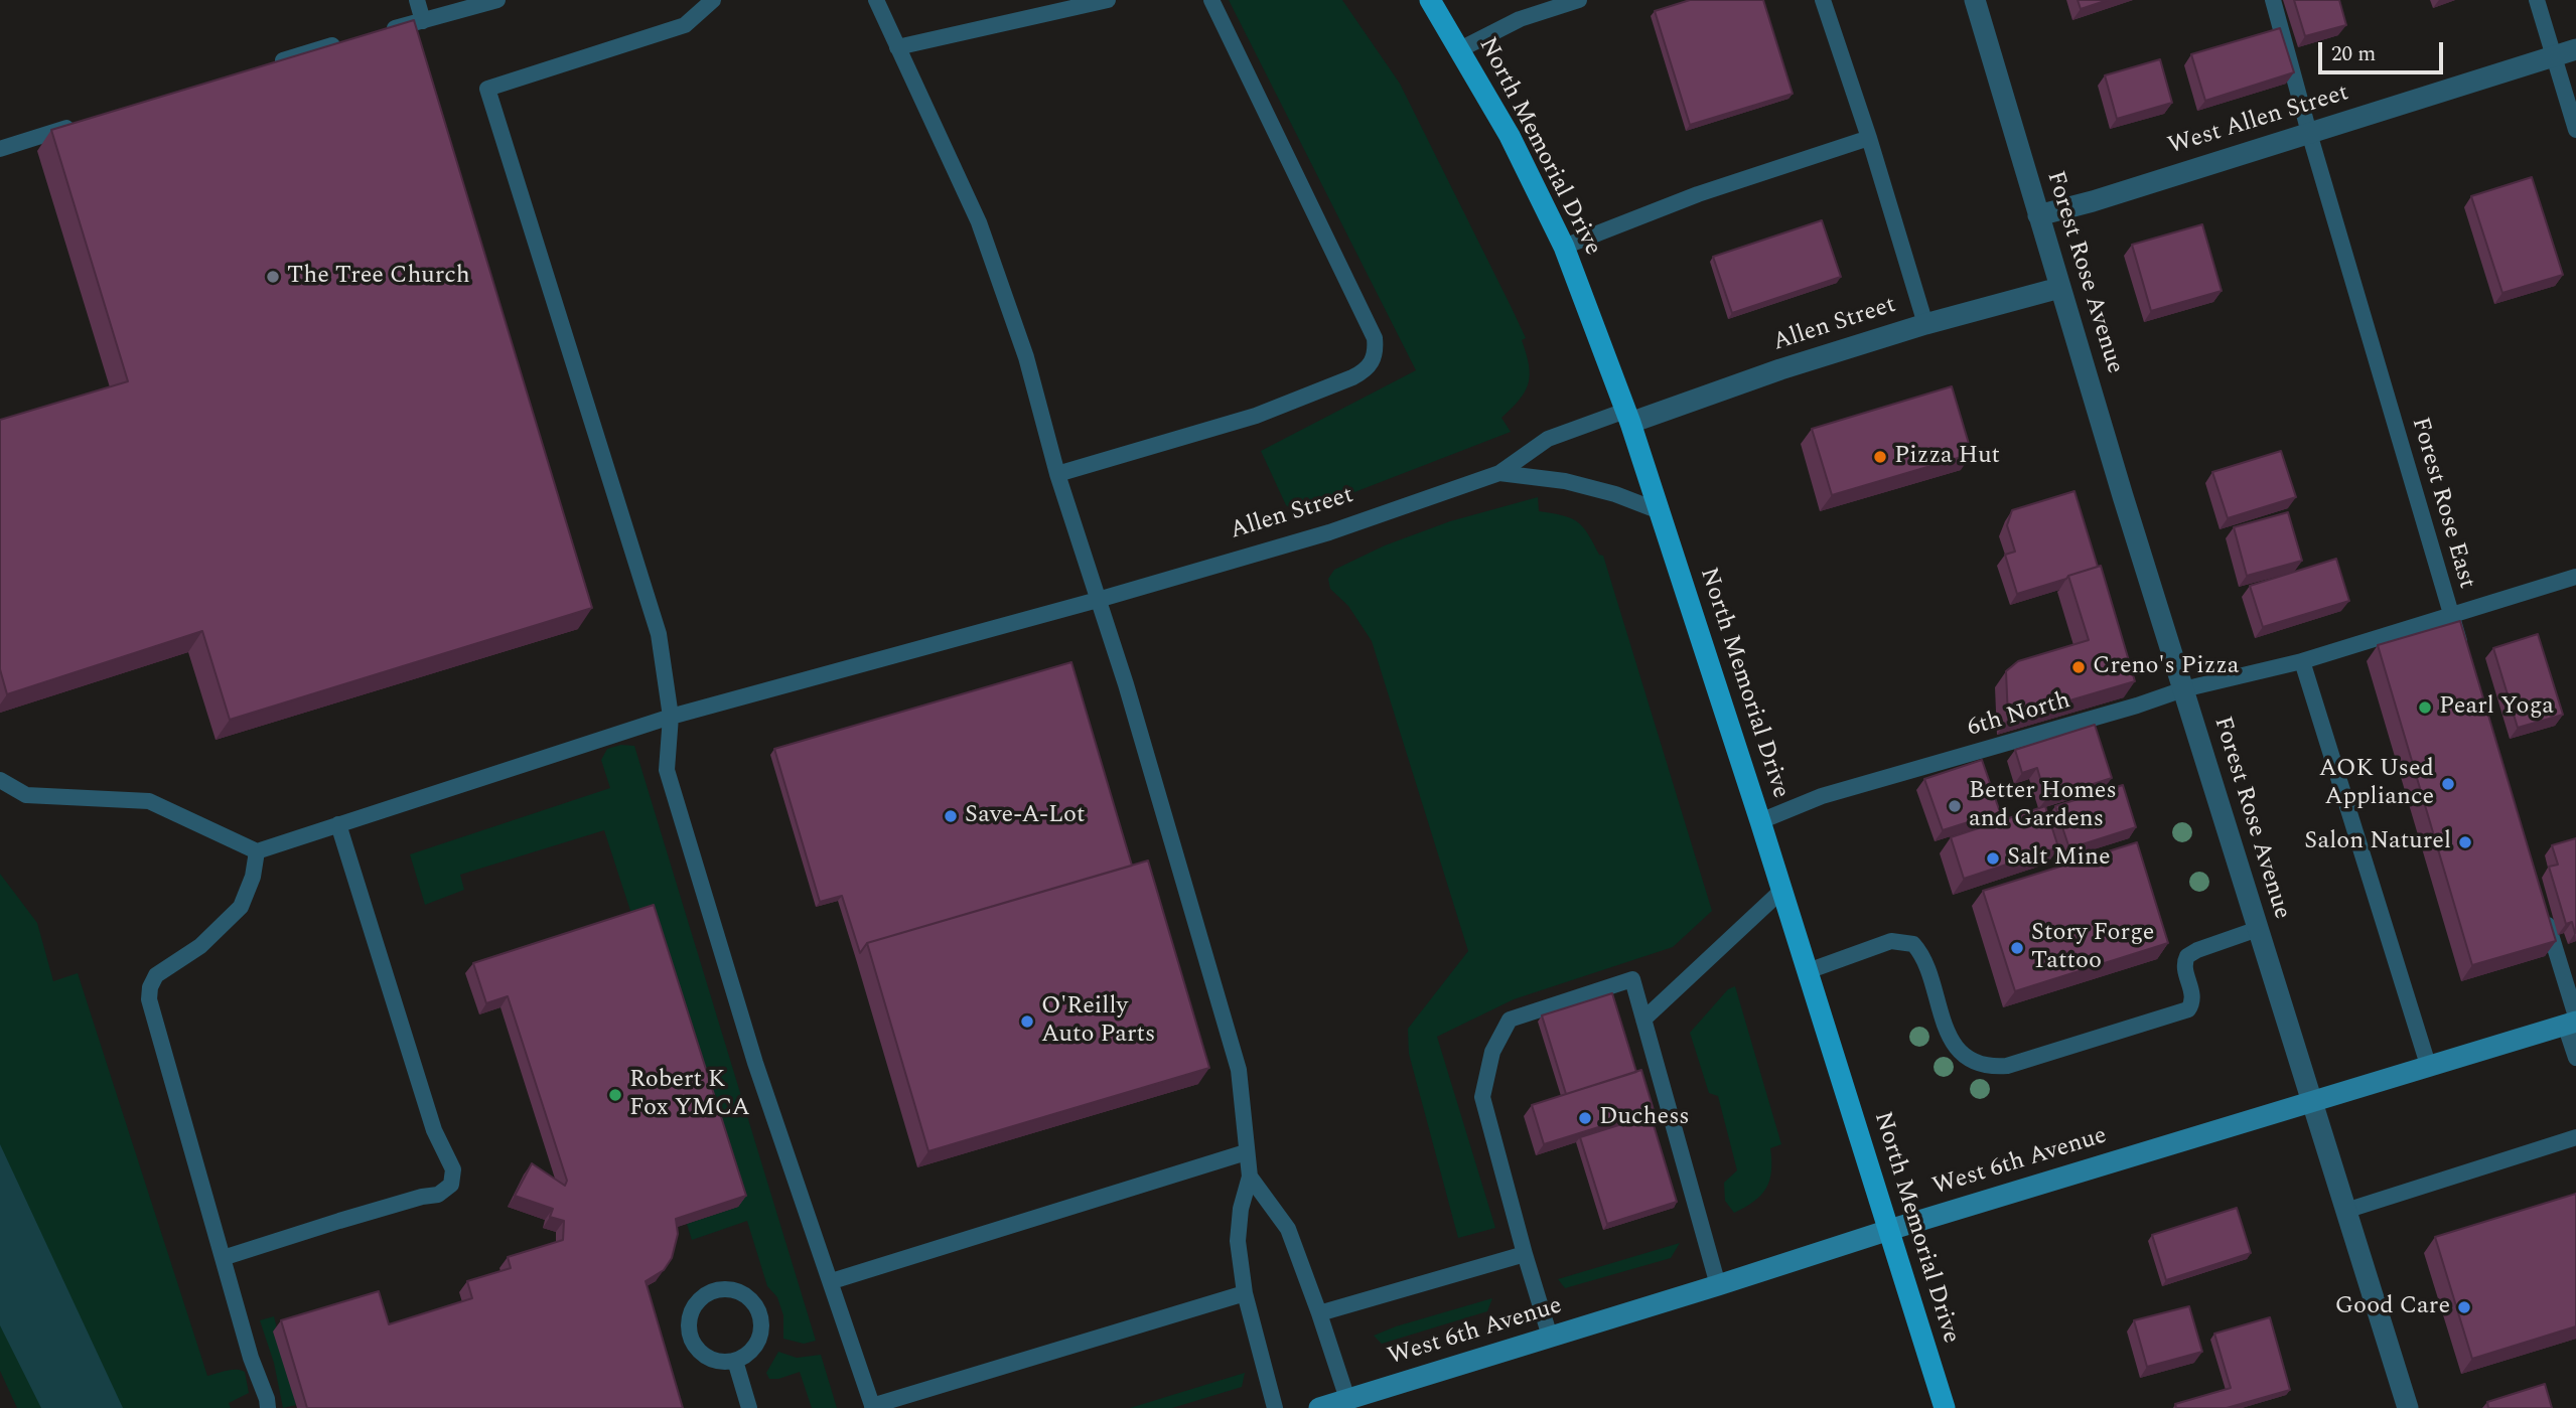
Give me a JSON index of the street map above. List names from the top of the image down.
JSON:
{
  "streets": {
    "main road": ["North Memorial Drive"],
    "street": [
      "West Allen Street",
      "Forest Rose Avenue",
      "Allen Street",
      "West 6th Avenue"
    ],
    "lane": ["Forest Rose East", "6th North"]
  },
  "crossings": [
    ["West Allen Street", "Forest Rose Avenue"],
    ["West Allen Street", "Forest Rose East"],
    ["North Memorial Drive", "Allen Street"],
    ["North Memorial Drive", "6th North"],
    ["North Memorial Drive", "West 6th Avenue"],
    ["Forest Rose Avenue", "Allen Street"],
    ["Forest Rose Avenue", "6th North"],
    ["Forest Rose Avenue", "West 6th Avenue"],
    ["Forest Rose East", "6th North"]
  ],
  "places": [
    "The Tree Church",
    "Pizza Hut",
    "Creno's Pizza",
    "Pearl Yoga",
    "AOK Used Appliance",
    "Better Homes and Gardens",
    "Save-A-Lot",
    "Salon Naturel",
    "Salt Mine",
    "Story Forge Tattoo",
    "O'Reilly Auto Parts",
    "Robert K Fox YMCA",
    "Duchess",
    "Good Care"
  ],
  "scale_bar": "20 m"
}
